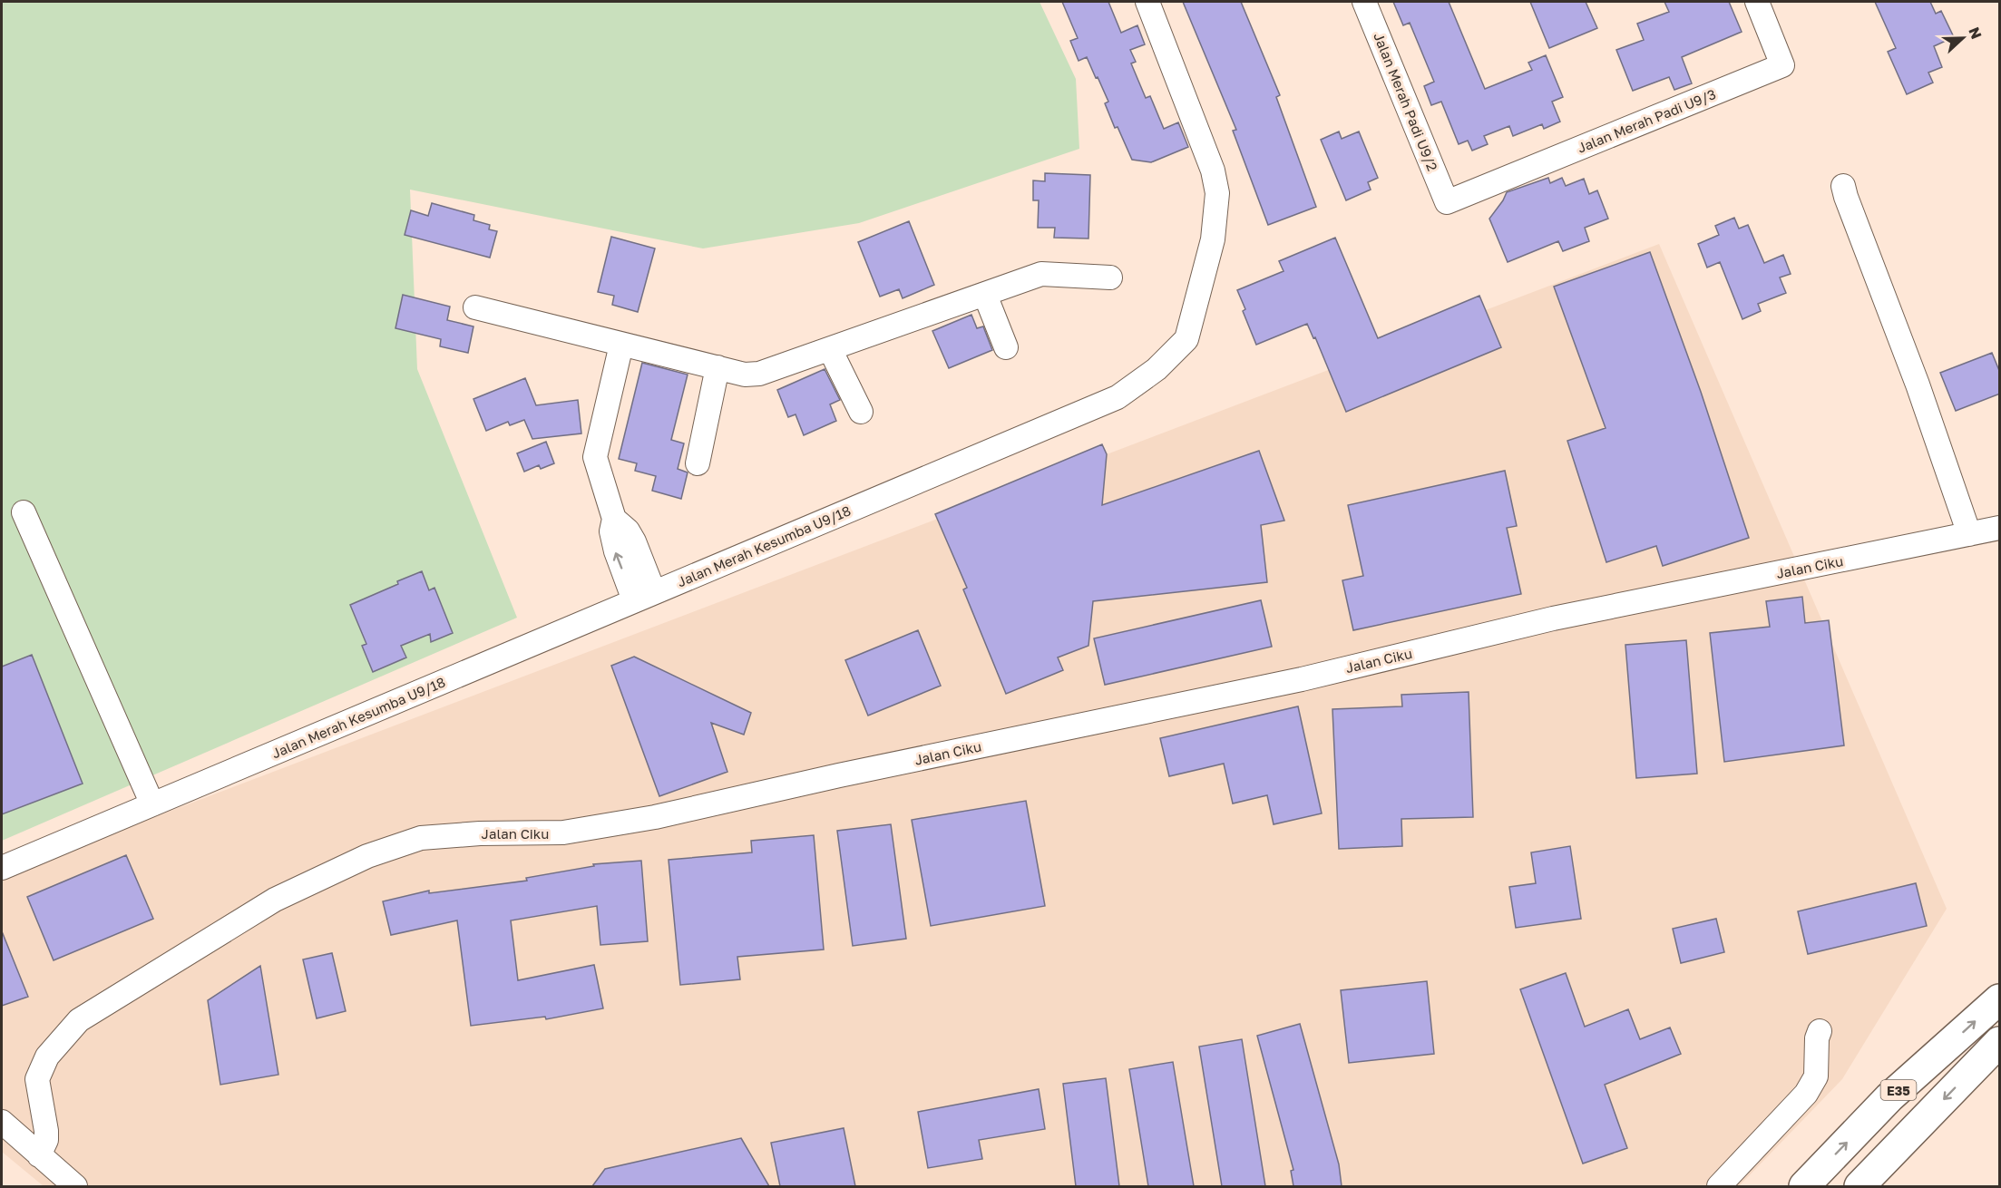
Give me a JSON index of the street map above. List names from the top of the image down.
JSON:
{
  "streets": {
    "highway": ["E35"],
    "street": [
      "Jalan Merah Padi U9/2",
      "Jalan Merah Padi U9/3",
      "Jalan Merah Kesumba U9/18",
      "Jalan Ciku"
    ]
  },
  "crossings": [
    ["Jalan Merah Padi U9/2", "Jalan Merah Padi U9/3"]
  ],
  "north": "right"
}
